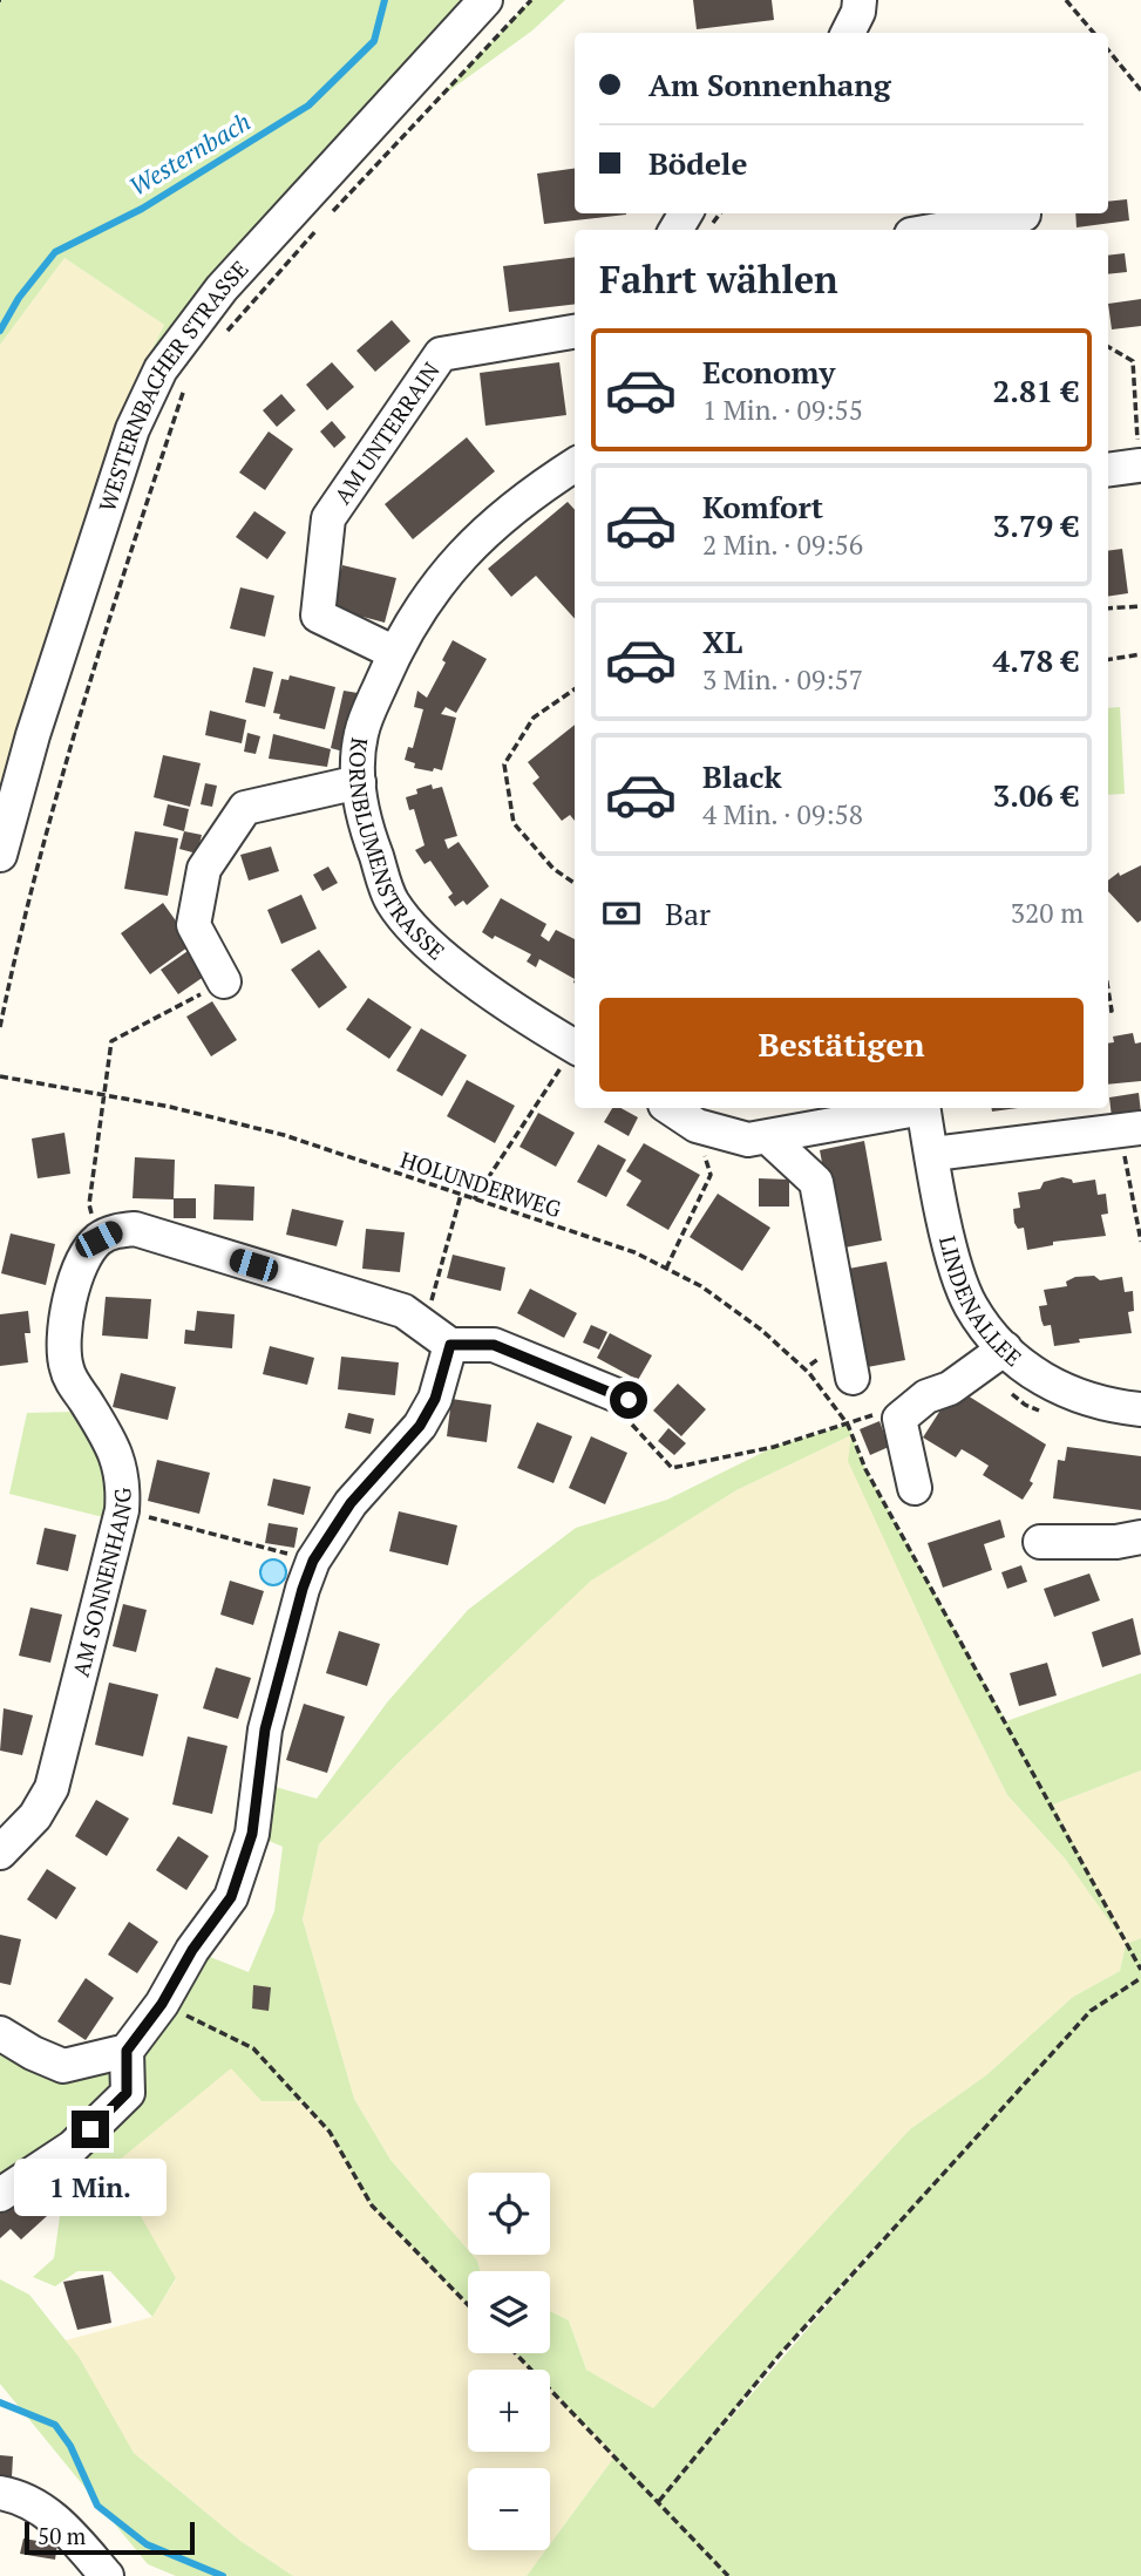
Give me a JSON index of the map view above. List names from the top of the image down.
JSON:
{
  "streets": {
    "street": [
      "WESTERNBACHER STRASSE",
      "AM UNTERRAIN",
      "KORNBLUMENSTRASSE",
      "LINDENALLEE",
      "AM SONNENHANG"
    ],
    "path": ["HOLUNDERWEG"]
  },
  "crossings": [
    ["AM UNTERRAIN", "KORNBLUMENSTRASSE"]
  ],
  "water": ["Westernbach"],
  "scale_bar": "50 m",
  "page": {
    "banner": ["Am Sonnenhang", "Bödele"],
    "heading": "Fahrt wählen",
    "list": [
      {
        "name": "Economy",
        "note": "1 Min. · 09:55",
        "value": "2.81 €"
      },
      {
        "name": "Komfort",
        "note": "2 Min. · 09:56",
        "value": "3.79 €"
      },
      {
        "name": "XL",
        "note": "3 Min. · 09:57",
        "value": "4.78 €"
      },
      {
        "name": "Black",
        "note": "4 Min. · 09:58",
        "value": "3.06 €"
      }
    ],
    "pay": ["Bar", "320 m"],
    "buttons": "Bestätigen",
    "bubble": "1 Min.",
    "map_buttons": ["+", "−"],
    "scale": "50 m"
  }
}
